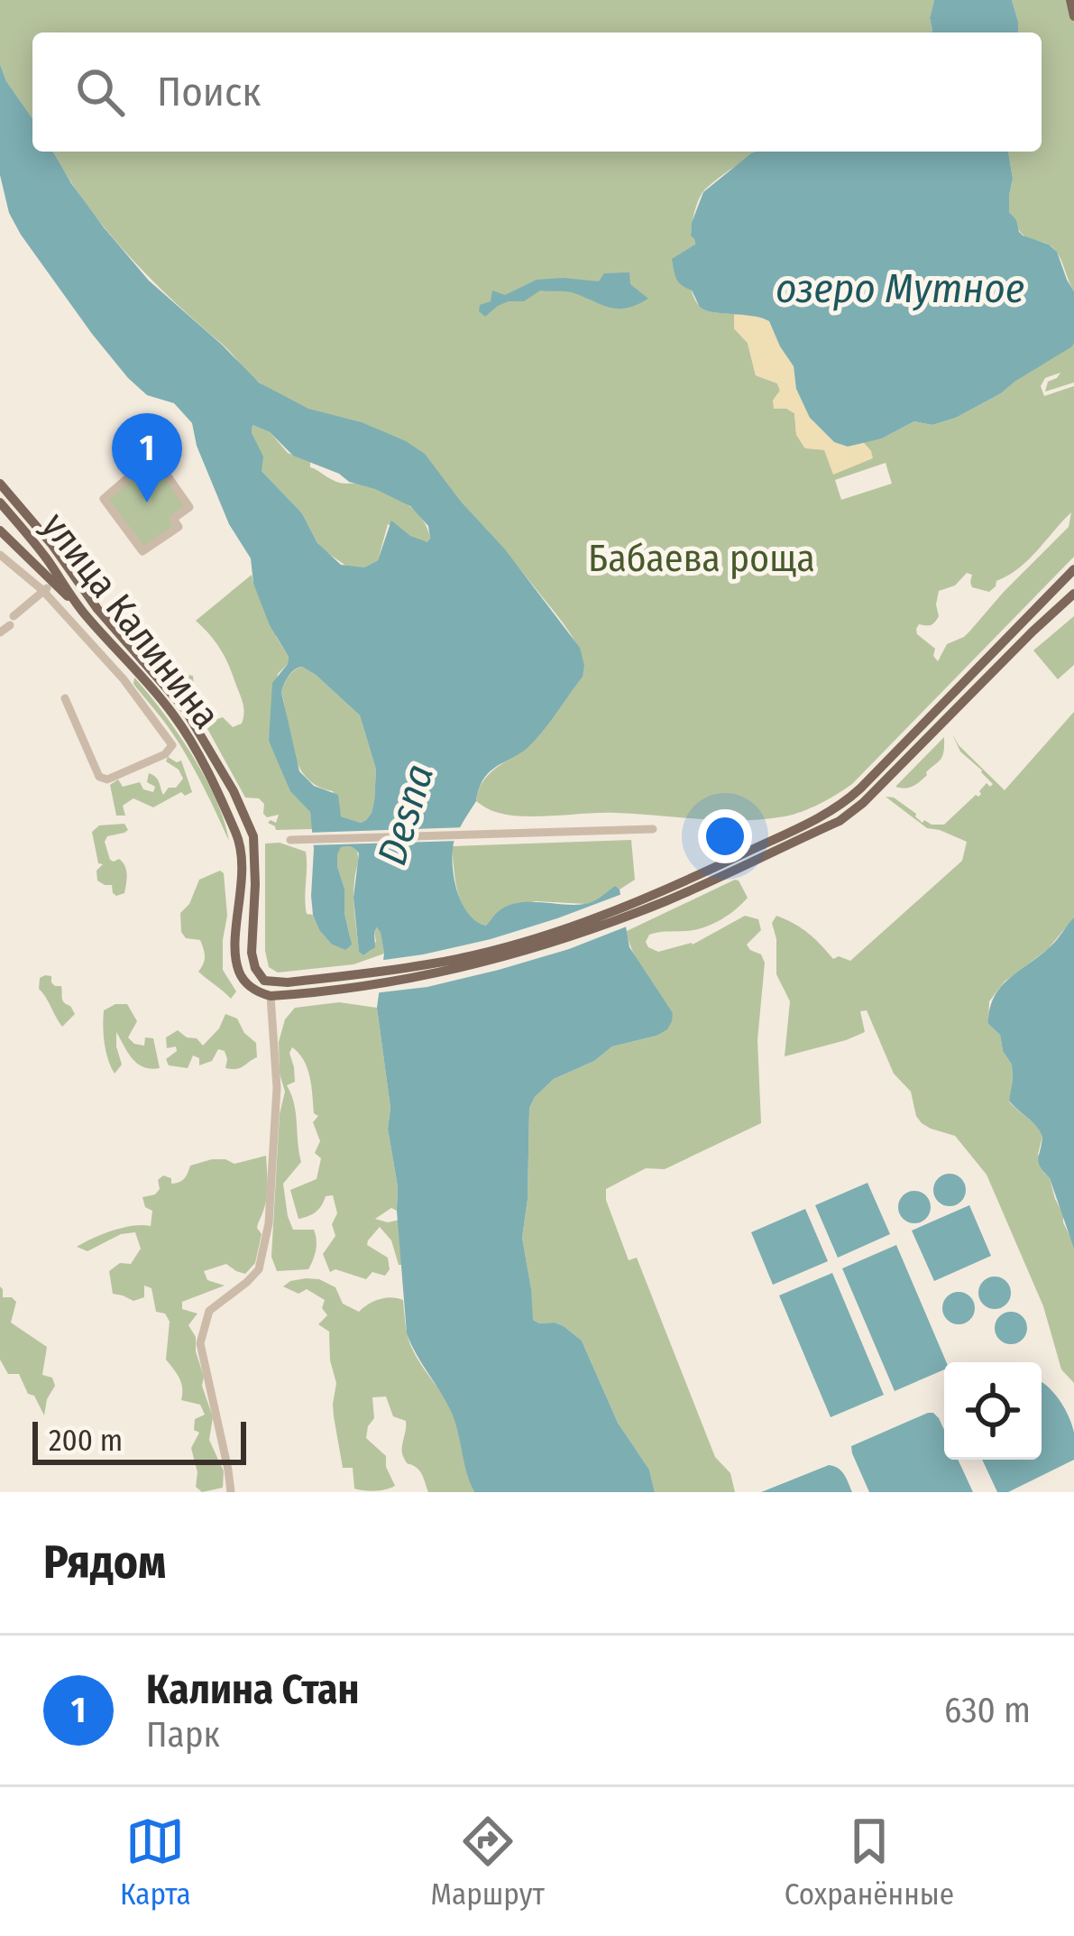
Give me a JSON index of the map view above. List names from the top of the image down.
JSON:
{
  "streets": {
    "main road": ["улица Калинина"]
  },
  "water": ["озеро Мутное", "Desna"],
  "parks": ["Бабаева роща"],
  "scale_bar": "200 m",
  "page": {
    "search": "Поиск",
    "pins": "1",
    "scale": "200 m",
    "heading": "Рядом",
    "list": [
      {
        "mark": "1",
        "name": "Калина Стан",
        "note": "Парк",
        "value": "630 m"
      }
    ],
    "nav": ["Карта", "Маршрут", "Сохранённые"]
  }
}
